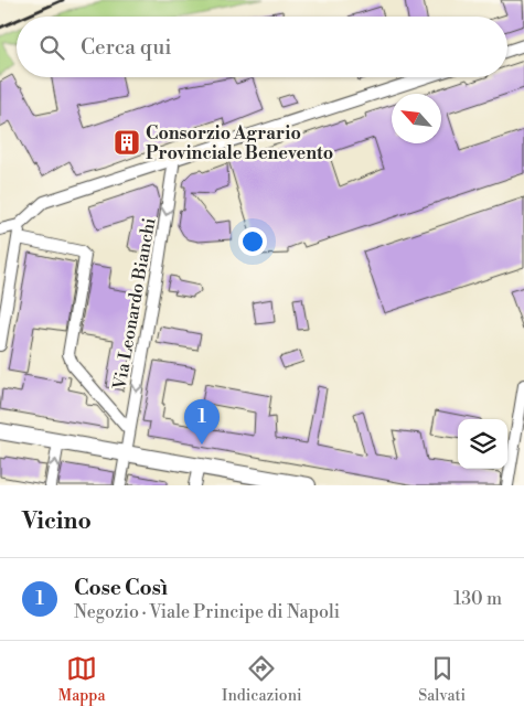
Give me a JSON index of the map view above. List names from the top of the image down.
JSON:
{
  "streets": {
    "street": ["Via Leonardo Bianchi"]
  },
  "one_way": ["Via Leonardo Bianchi"],
  "places": {
    "building": ["Consorzio Agrario Provinciale Benevento"]
  },
  "north": "top left",
  "page": {
    "search": "Cerca qui",
    "pins": "1",
    "heading": "Vicino",
    "list": [
      {
        "mark": "1",
        "name": "Cose Così",
        "note": "Negozio · Viale Principe di Napoli",
        "value": "130 m"
      }
    ],
    "nav": ["Mappa", "Indicazioni", "Salvati"]
  }
}
